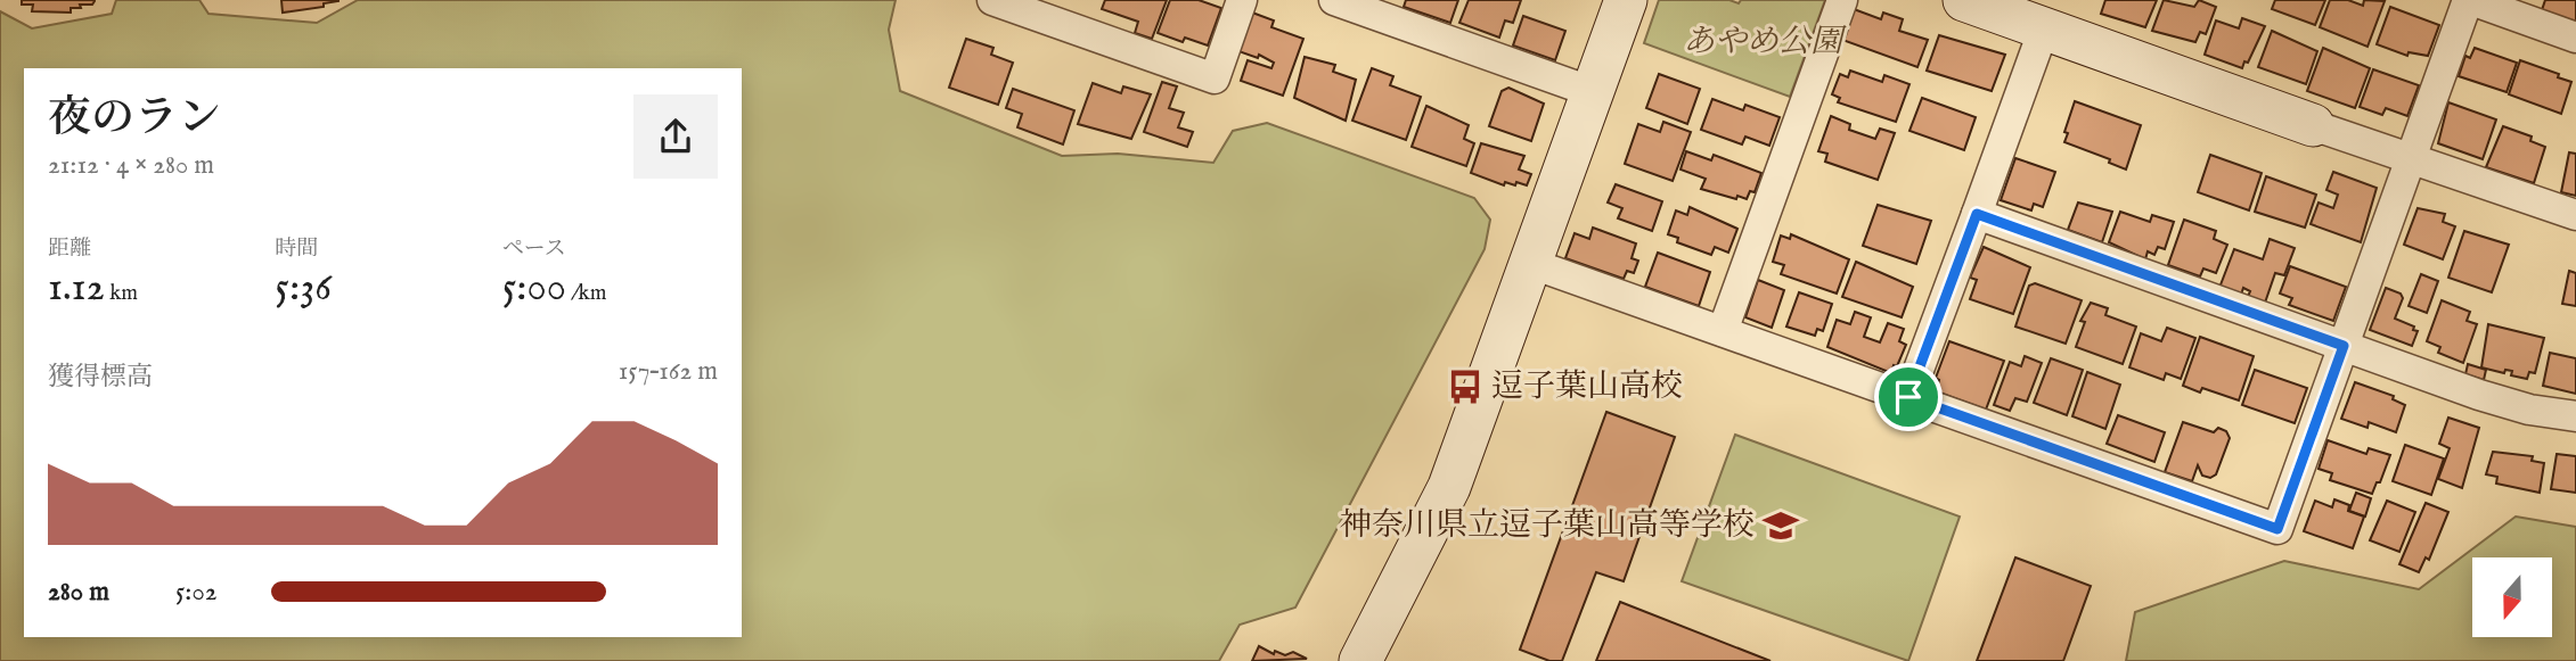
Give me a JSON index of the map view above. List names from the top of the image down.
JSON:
{
  "parks": ["あやめ公園"],
  "places": {
    "bus stop": ["逗子葉山高校"],
    "school or university": ["神奈川県立逗子葉山高等学校"]
  },
  "north": "bottom",
  "page": {
    "heading": ["夜のラン", "21:12 · 4 × 280 m"],
    "stats": [
      ["距離", "1.12 km"],
      ["時間", "5:36"],
      ["ペース", "5:00 /km"]
    ],
    "chart": ["獲得標高", "157–162 m"],
    "list": [
      {
        "name": "280 m",
        "note": "5:02"
      }
    ]
  }
}
